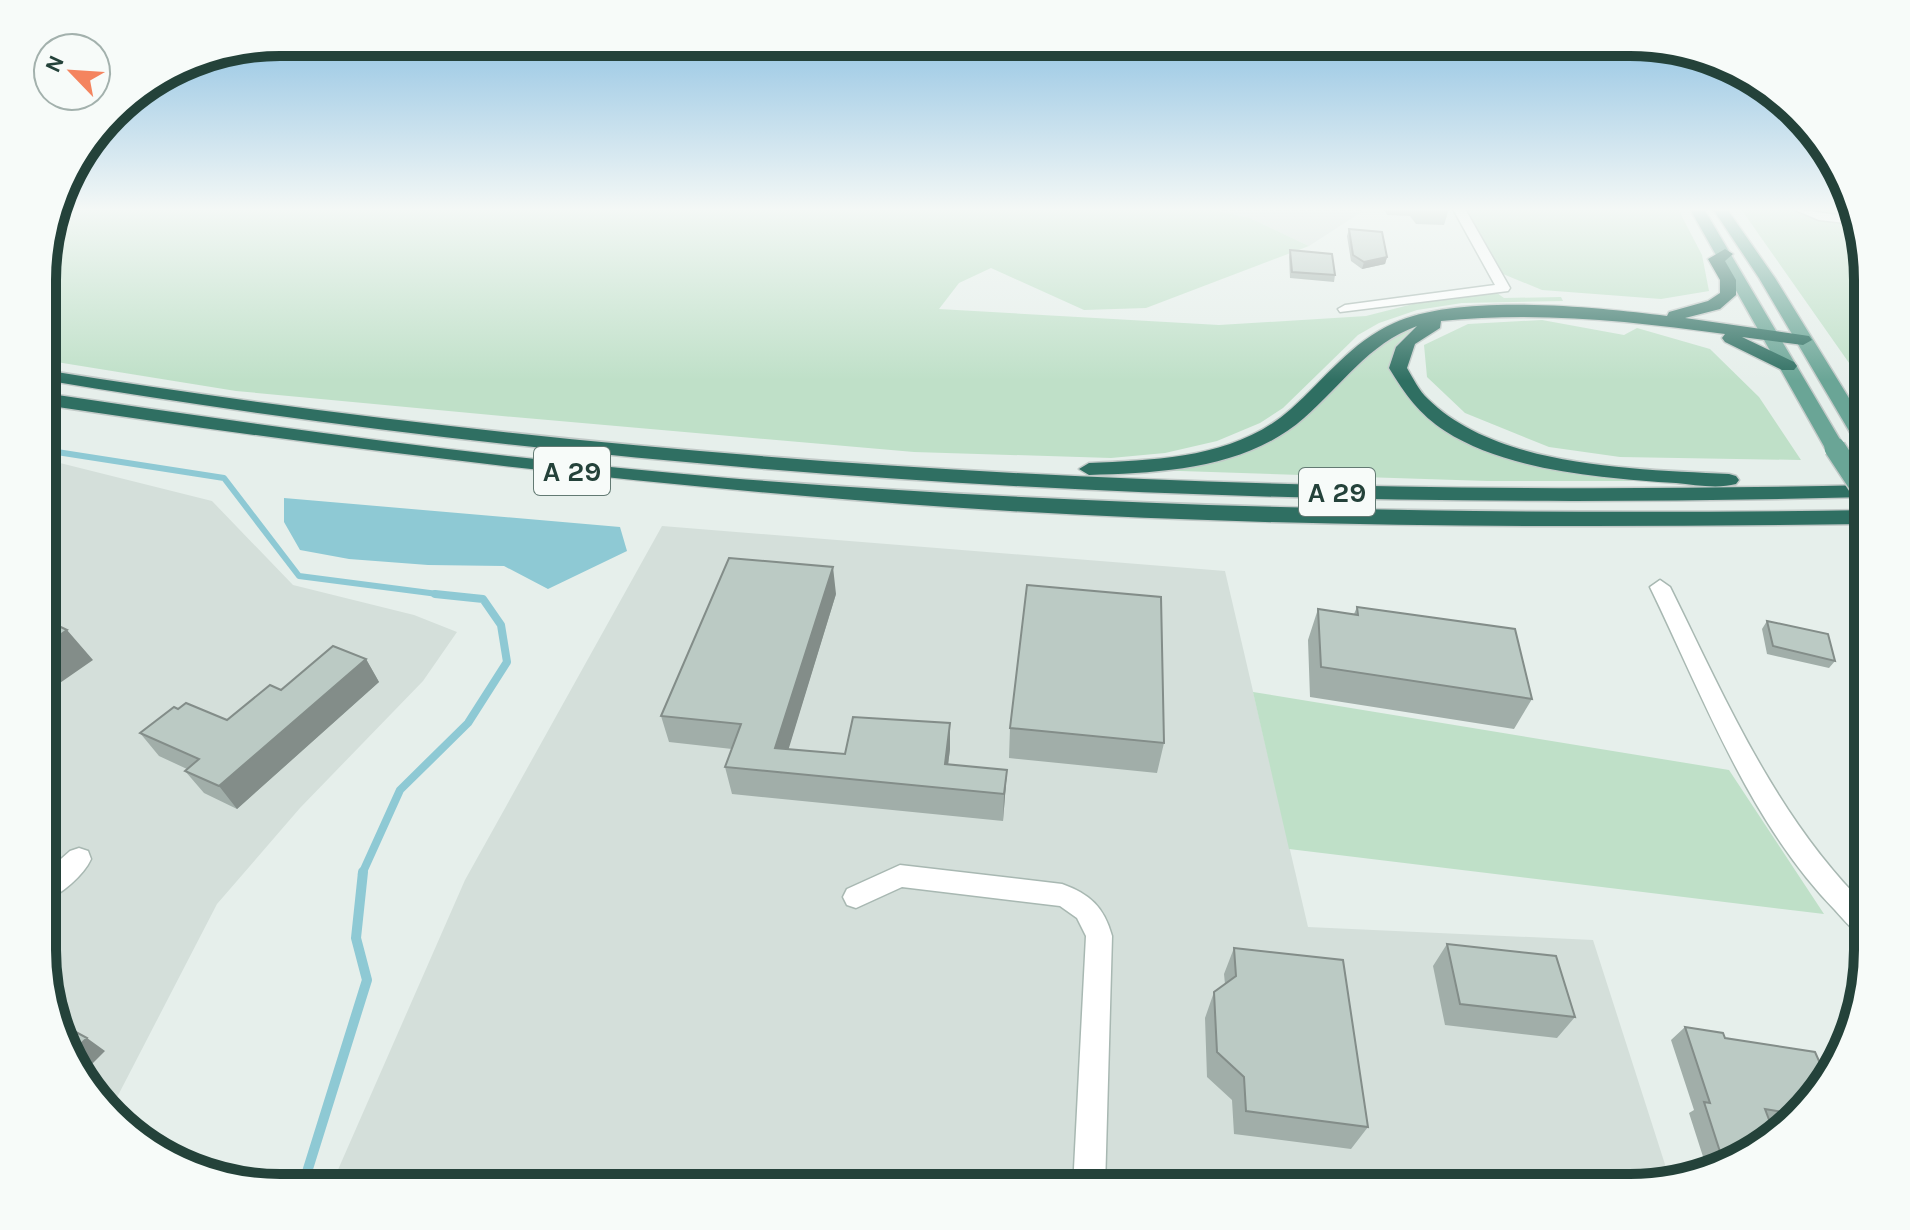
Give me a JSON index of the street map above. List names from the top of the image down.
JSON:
{
  "streets": {
    "highway": ["A 29"]
  },
  "north": "top left"
}
